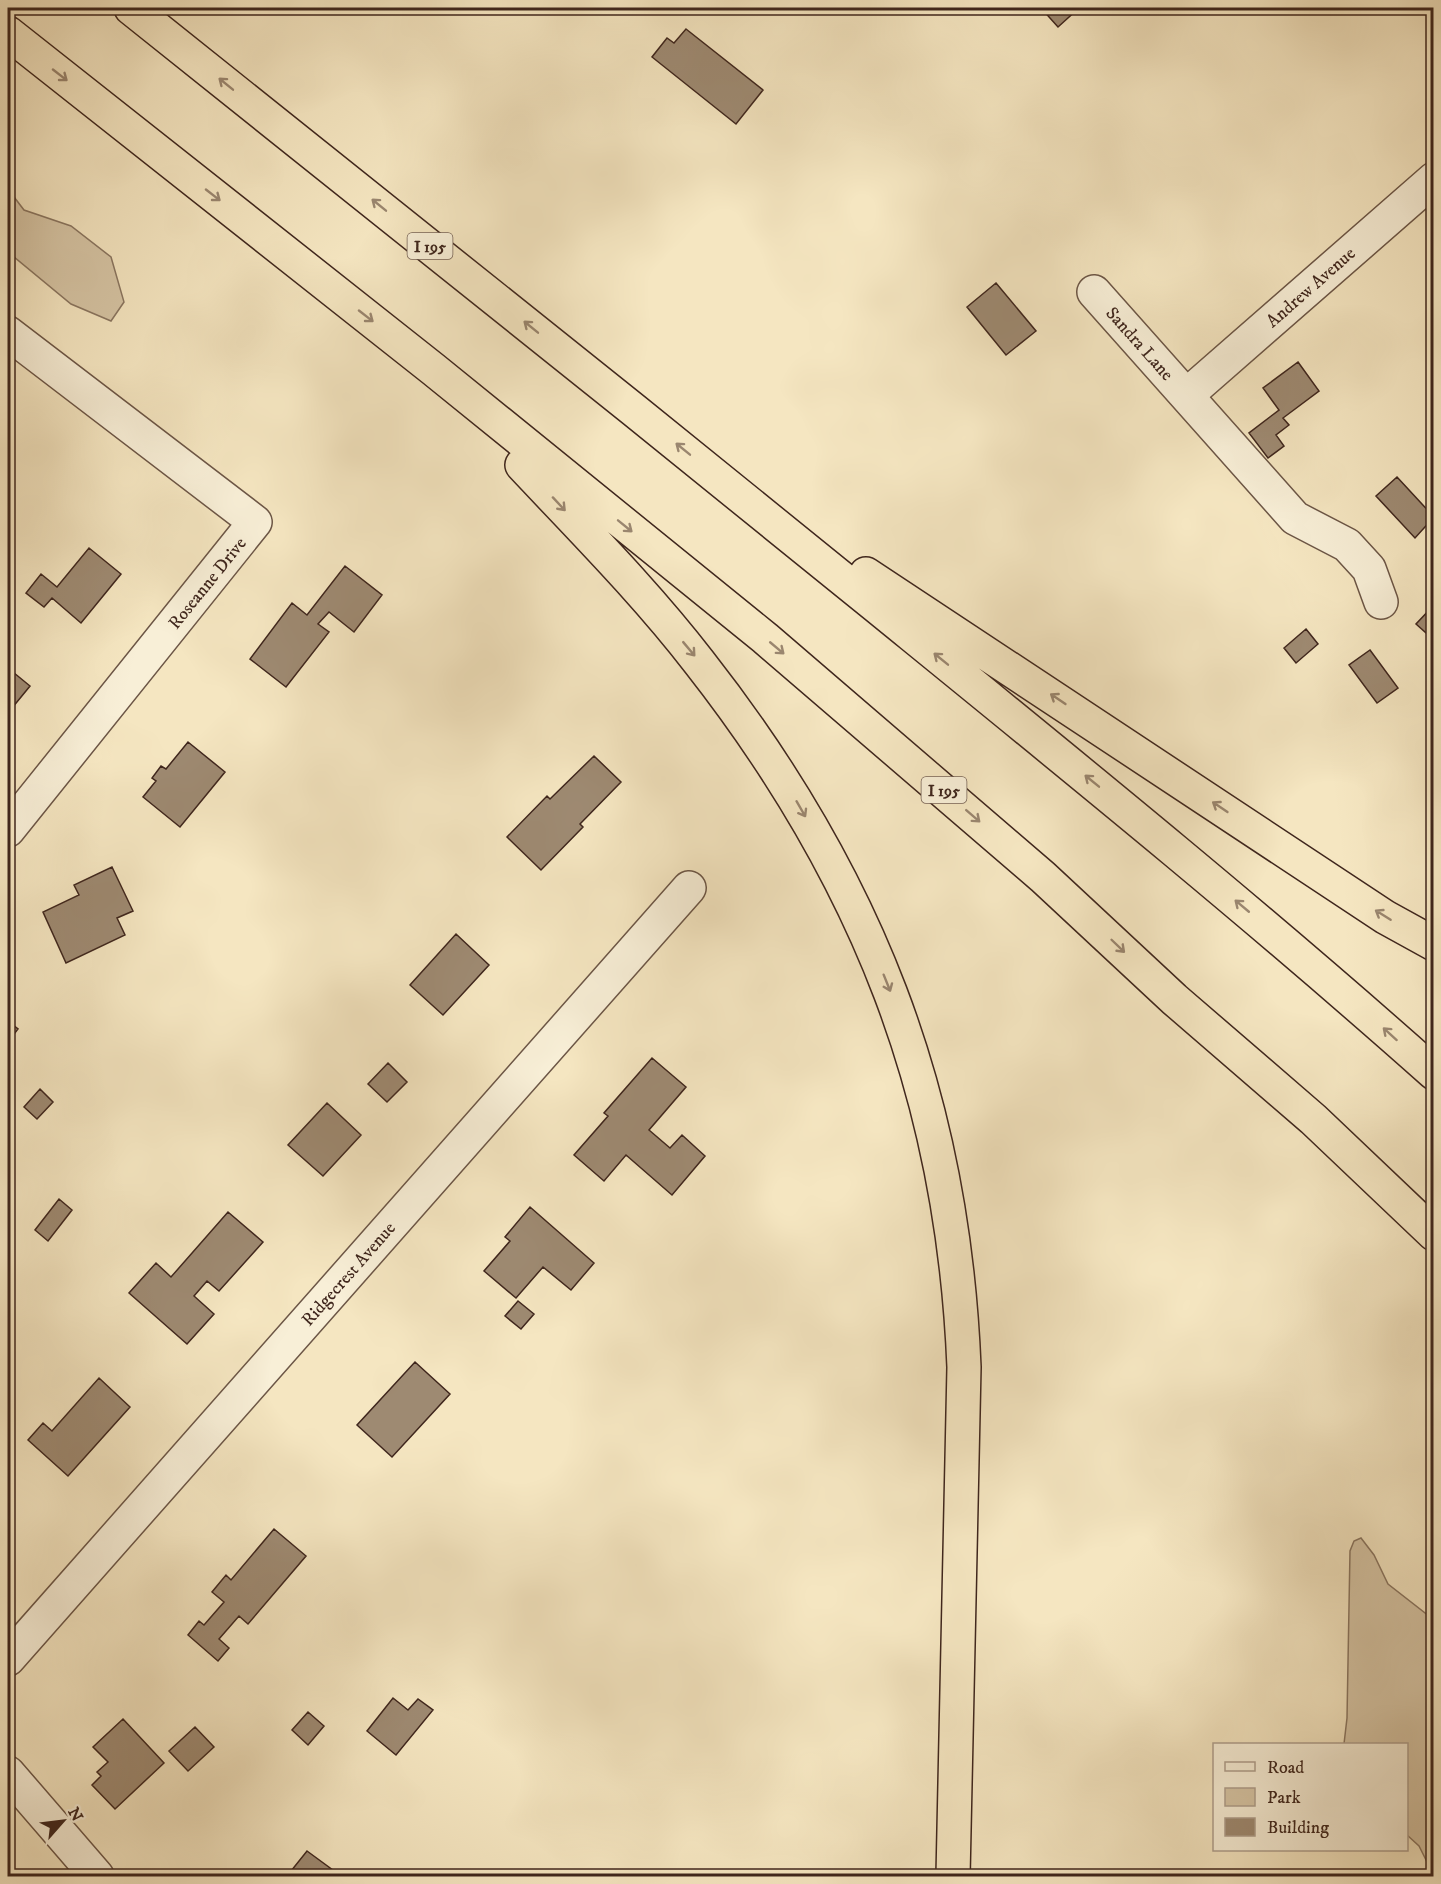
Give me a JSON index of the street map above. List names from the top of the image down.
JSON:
{
  "streets": {
    "highway": ["I 195"],
    "street": [
      "Andrew Avenue",
      "Sandra Lane",
      "Roseanne Drive",
      "Ridgecrest Avenue"
    ]
  },
  "crossings": [
    ["Andrew Avenue", "Sandra Lane"]
  ],
  "legend": ["Road", "Park", "Building"],
  "north": "top right"
}
